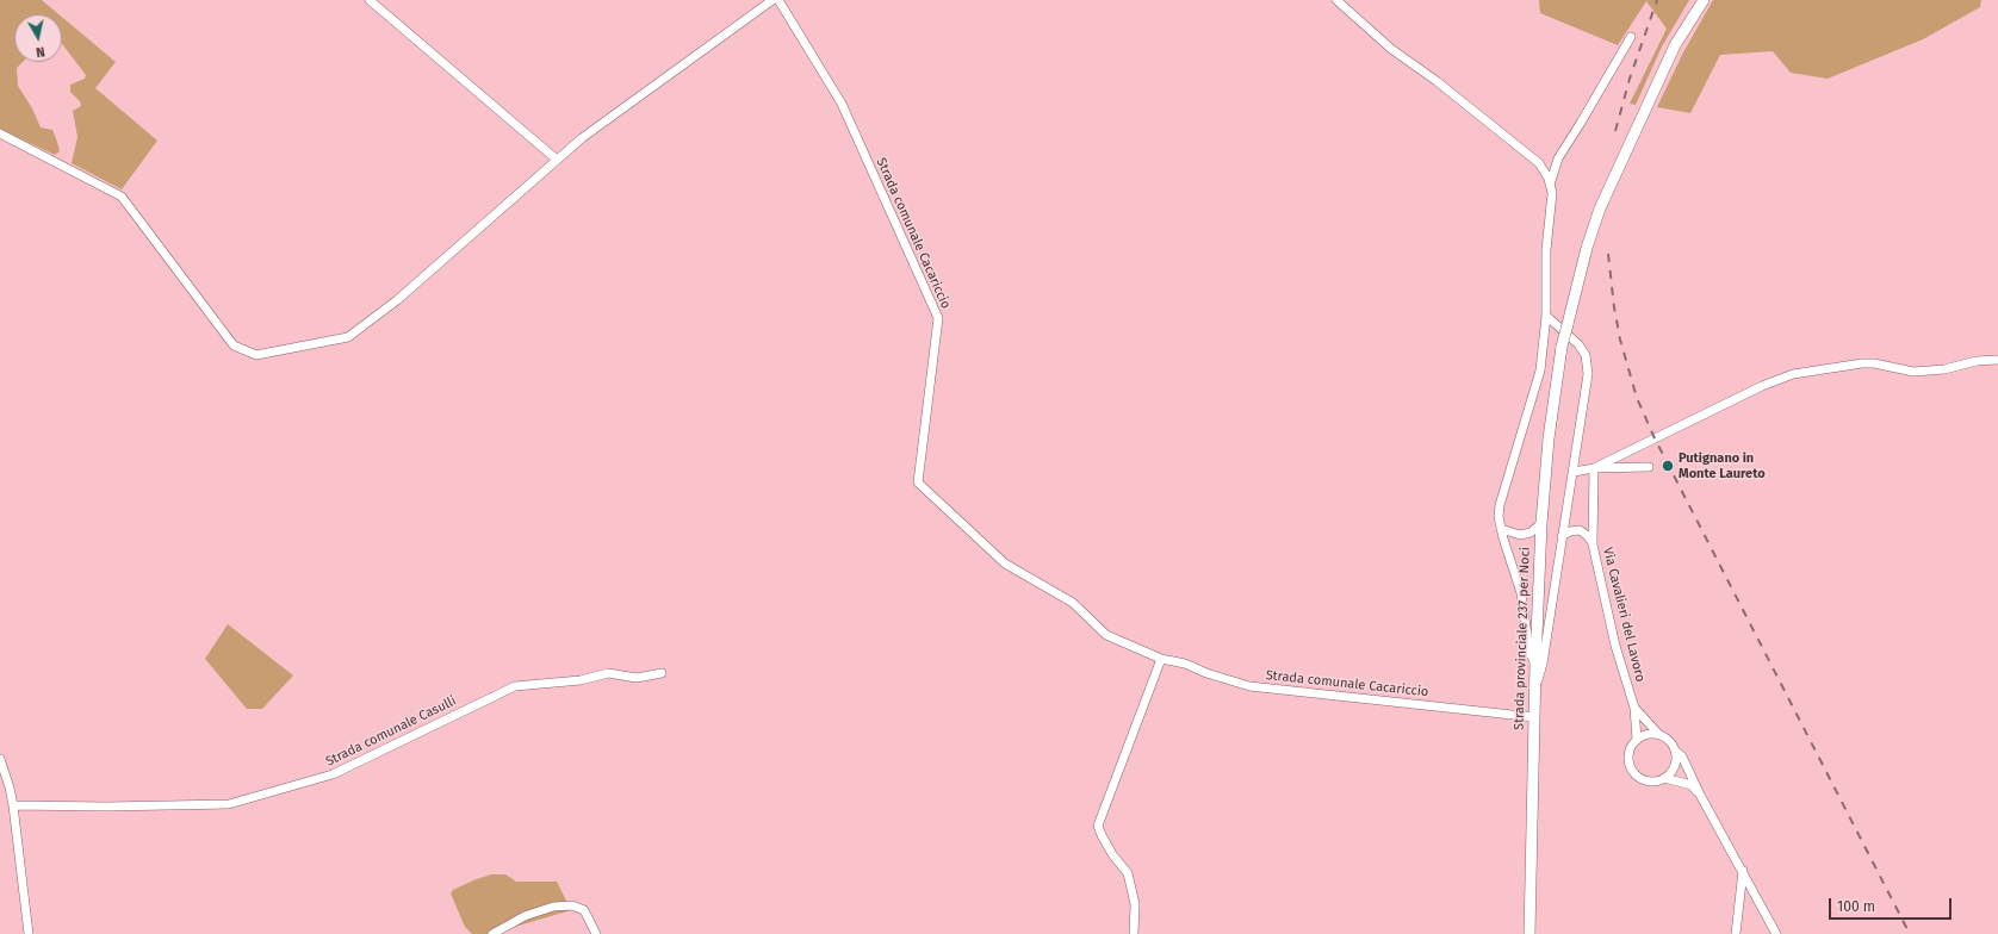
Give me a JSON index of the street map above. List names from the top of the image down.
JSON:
{
  "streets": {
    "main road": ["Strada provinciale 237 per Noci"],
    "street": ["Strada comunale Cacariccio", "Via Cavalieri del Lavoro", "Strada comunale Casulli"]
  },
  "crossings": [
    ["Strada comunale Cacariccio", "Strada provinciale 237 per Noci"]
  ],
  "places": ["Putignano in Monte Laureto"],
  "scale_bar": "100 m",
  "north": "bottom"
}
